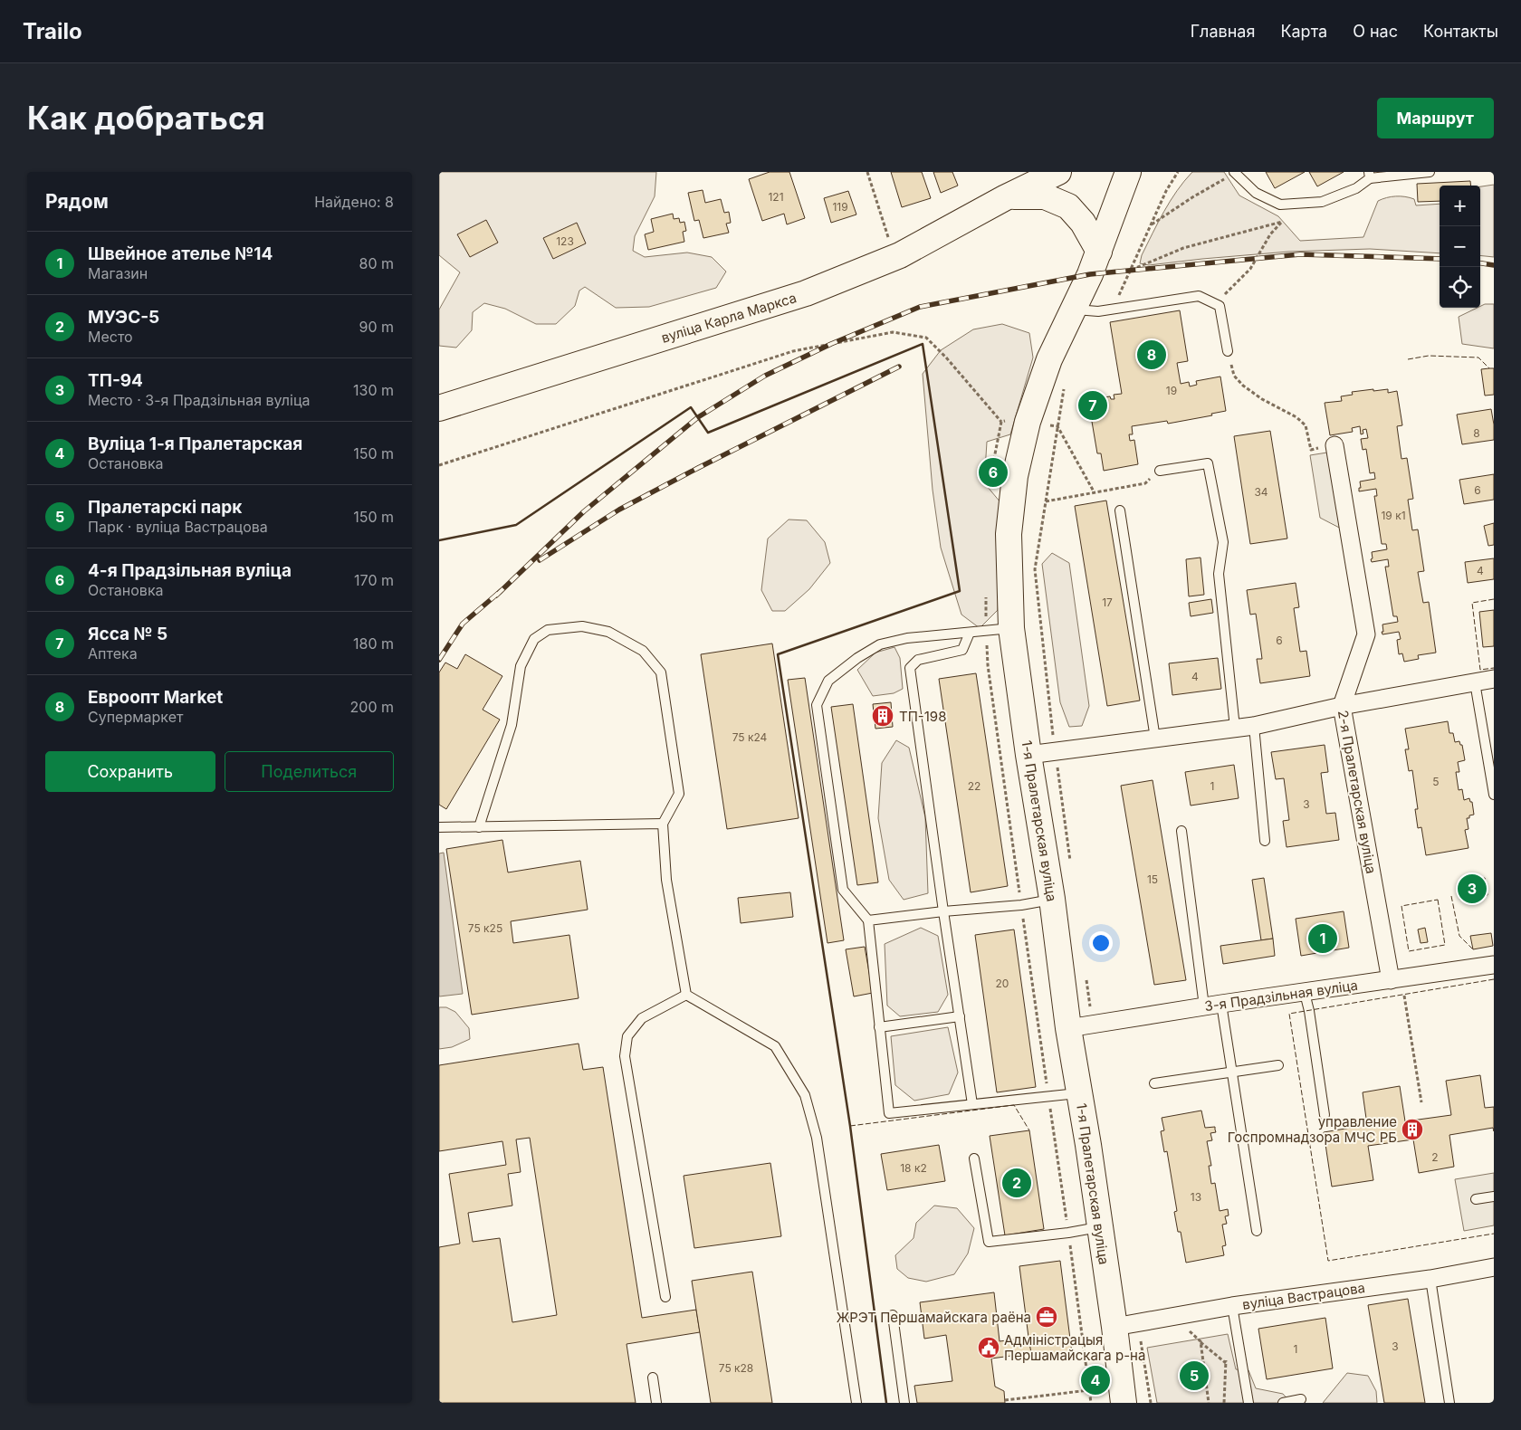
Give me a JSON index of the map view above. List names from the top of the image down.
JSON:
{
  "streets": {
    "main road": ["вуліца Карла Маркса", "1-я Пралетарская вуліца"],
    "street": ["2-я Пралетарская вуліца", "3-я Прадзільная вуліца", "вуліца Вастрацова"]
  },
  "crossings": [
    ["вуліца Карла Маркса", "1-я Пралетарская вуліца"],
    ["2-я Пралетарская вуліца", "3-я Прадзільная вуліца"],
    ["1-я Пралетарская вуліца", "3-я Прадзільная вуліца"],
    ["1-я Пралетарская вуліца", "вуліца Вастрацова"]
  ],
  "places": {
    "building": ["ТП-198", "управление Госпромнадзора МЧС РБ"],
    "office": ["ЖРЭТ Першамайскага раёна"],
    "public building": ["Адміністрацыя Першамайскага р-на"]
  },
  "house_numbers": [
    "121",
    "119",
    "123",
    "19",
    "8",
    "6",
    "34",
    "19 к1",
    "4",
    "17",
    "6",
    "4",
    "75 к24",
    "5",
    "22",
    "1",
    "3",
    "15",
    "75 к25",
    "20",
    "2",
    "18 к2",
    "13",
    "3",
    "1",
    "75 к28"
  ],
  "page": {
    "header": "Trailo",
    "nav": [
      "Главная",
      "Карта",
      "О нас",
      "Контакты"
    ],
    "buttons": [
      "Маршрут",
      ["Сохранить", "Поделиться"]
    ],
    "title": "Как добраться",
    "heading": ["Рядом", "Найдено: 8"],
    "map_buttons": ["+", "−"],
    "list": [
      {
        "mark": "1",
        "name": "Швейное ателье №14",
        "note": "Магазин",
        "value": "80 m"
      },
      {
        "mark": "2",
        "name": "МУЭС-5",
        "note": "Место",
        "value": "90 m"
      },
      {
        "mark": "3",
        "name": "ТП-94",
        "note": "Место · 3-я Прадзільная вуліца",
        "value": "130 m"
      },
      {
        "mark": "4",
        "name": "Вуліца 1-я Пралетарская",
        "note": "Остановка",
        "value": "150 m"
      },
      {
        "mark": "5",
        "name": "Пралетарскі парк",
        "note": "Парк · вуліца Вастрацова",
        "value": "150 m"
      },
      {
        "mark": "6",
        "name": "4-я Прадзільная вуліца",
        "note": "Остановка",
        "value": "170 m"
      },
      {
        "mark": "7",
        "name": "Ясса № 5",
        "note": "Аптека",
        "value": "180 m"
      },
      {
        "mark": "8",
        "name": "Евроопт Market",
        "note": "Супермаркет",
        "value": "200 m"
      }
    ],
    "pins": [
      "8",
      "7",
      "6",
      "3",
      "1",
      "2",
      "5",
      "4"
    ]
  }
}
